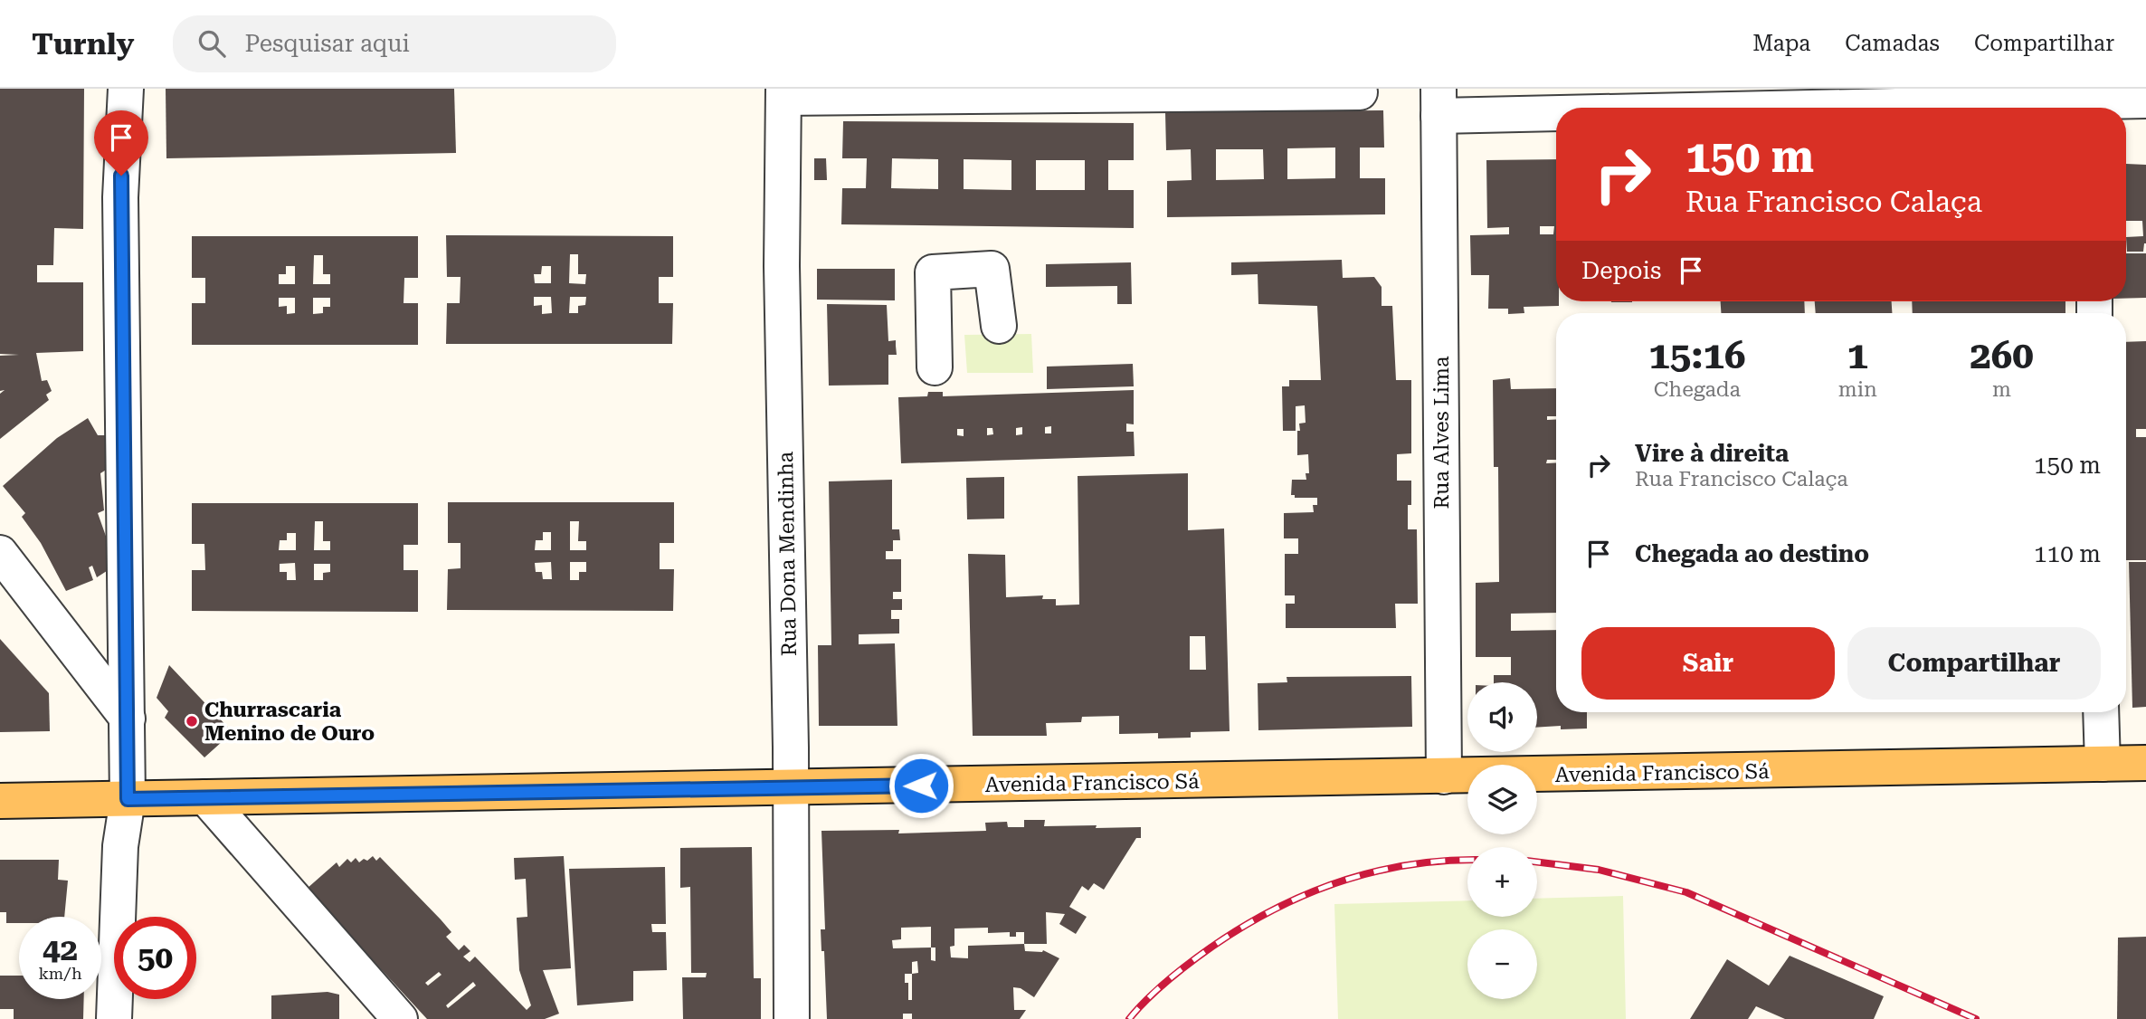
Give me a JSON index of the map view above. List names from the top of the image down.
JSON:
{
  "streets": {
    "main road": ["Avenida Francisco Sá"],
    "street": ["Rua Alves Lima", "Rua Dona Mendinha"]
  },
  "crossings": [
    ["Rua Alves Lima", "Avenida Francisco Sá"],
    ["Rua Dona Mendinha", "Avenida Francisco Sá"]
  ],
  "places": ["Churrascaria Menino de Ouro"],
  "page": {
    "header": "Turnly",
    "search": "Pesquisar aqui",
    "nav": ["Mapa", "Camadas", "Compartilhar"],
    "turn": ["150 m", "Rua Francisco Calaça"],
    "then": "Depois",
    "eta": [
      "15:16",
      "Chegada",
      "1",
      "min",
      "260",
      "m"
    ],
    "list": [
      {
        "name": "Vire à direita",
        "note": "Rua Francisco Calaça",
        "value": "150 m"
      },
      {
        "name": "Chegada ao destino",
        "value": "110 m"
      }
    ],
    "buttons": ["Sair", "Compartilhar"],
    "map_buttons": ["+", "−"],
    "speed": "42 km/h",
    "limit": "50"
  }
}
